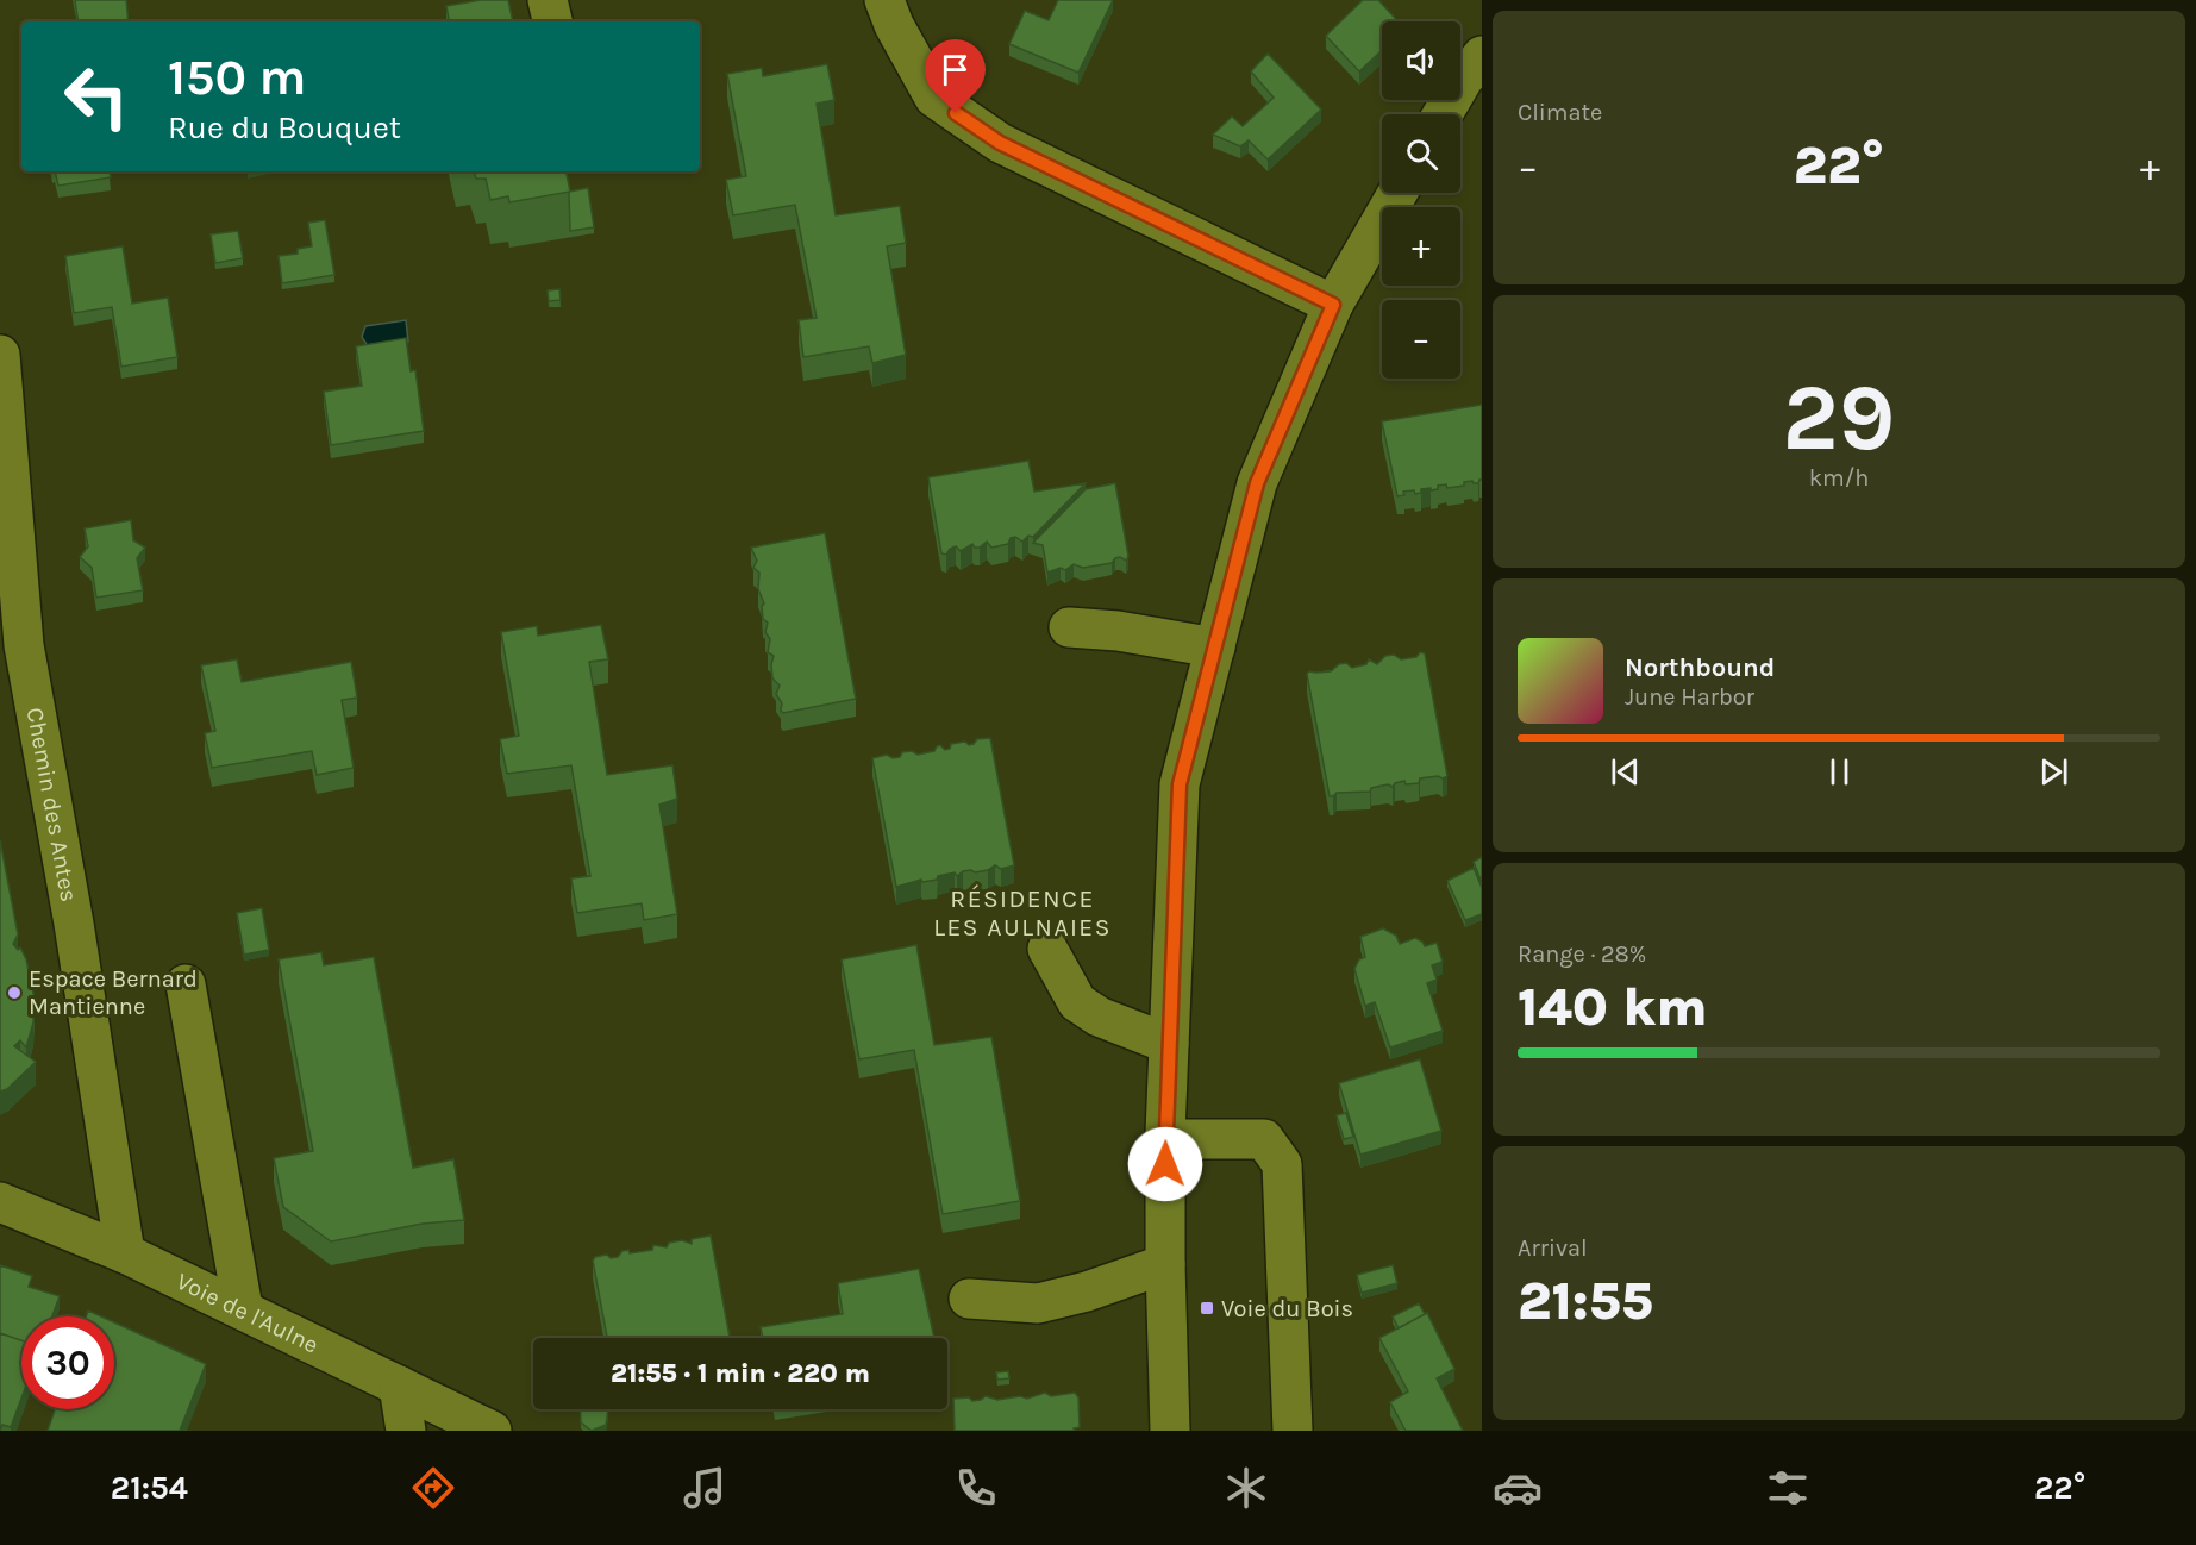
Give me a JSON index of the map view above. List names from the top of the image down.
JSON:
{
  "streets": {
    "street": ["Chemin des Antes", "Voie de l'Aulne"]
  },
  "crossings": [
    ["Chemin des Antes", "Voie de l'Aulne"]
  ],
  "districts": ["RÉSIDENCE LES AULNAIES"],
  "places": {
    "other": ["Espace Bernard Mantienne"],
    "transit": ["Voie du Bois"]
  },
  "page": {
    "tile": [
      "Climate",
      ["29", "km/h"],
      ["Range · 28%", "140 km"],
      ["Arrival", "21:55"]
    ],
    "map_buttons": ["+", "−"],
    "turn": ["150 m", "Rue du Bouquet"],
    "heat": ["−", "22°", "+"],
    "song": ["Northbound", "June Harbor"],
    "limit": "30",
    "trip": "21:55 · 1 min · 220 m",
    "tabs": ["21:54", "22°"]
  }
}
